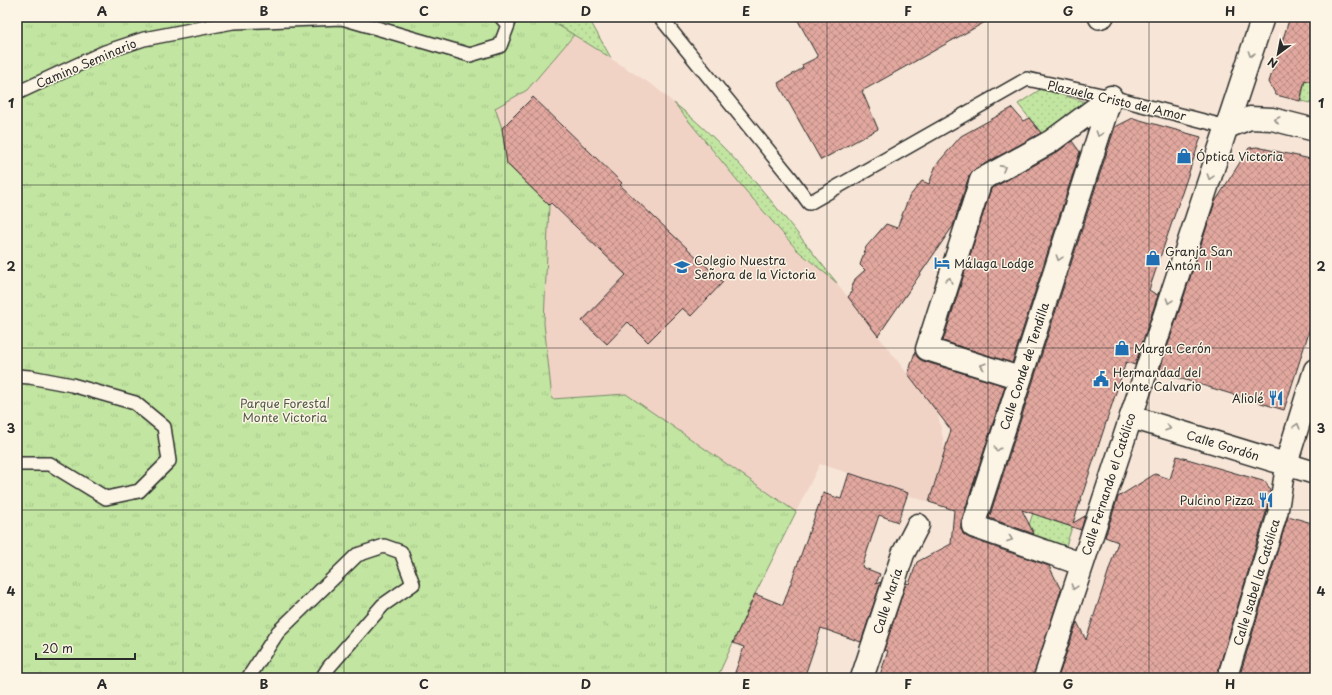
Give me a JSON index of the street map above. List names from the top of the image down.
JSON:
{
  "streets": {
    "street": [
      "Calle Conde de Tendilla",
      "Calle Gordón",
      "Calle Fernando el Católico",
      "Calle Isabel la Católica",
      "Calle María"
    ],
    "lane": ["Camino Seminario", "Plazuela Cristo del Amor"]
  },
  "crossings": [
    ["Plazuela Cristo del Amor", "Calle Conde de Tendilla"],
    ["Plazuela Cristo del Amor", "Calle Fernando el Católico"],
    ["Calle Conde de Tendilla", "Calle Fernando el Católico"],
    ["Calle Gordón", "Calle Fernando el Católico"],
    ["Calle Gordón", "Calle Isabel la Católica"]
  ],
  "one_way": ["Calle Conde de Tendilla", "Calle Gordón", "Calle Fernando el Católico"],
  "parks": ["Parque Forestal Monte Victoria"],
  "places": {
    "shop": ["Óptica Victoria", "Granja San Antón II", "Marga Cerón"],
    "hotel": ["Málaga Lodge"],
    "school or university": ["Colegio Nuestra Señora de la Victoria"],
    "public building": ["Hermandad del Monte Calvario"],
    "restaurant": ["Aliolé", "Pulcino Pizza"]
  },
  "scale_bar": "20 m",
  "north": "bottom left",
  "grid": {
    "columns": [
      "A",
      "B",
      "C",
      "D",
      "E",
      "F",
      "G",
      "H"
    ],
    "rows": [
      "1",
      "2",
      "3",
      "4"
    ]
  }
}
